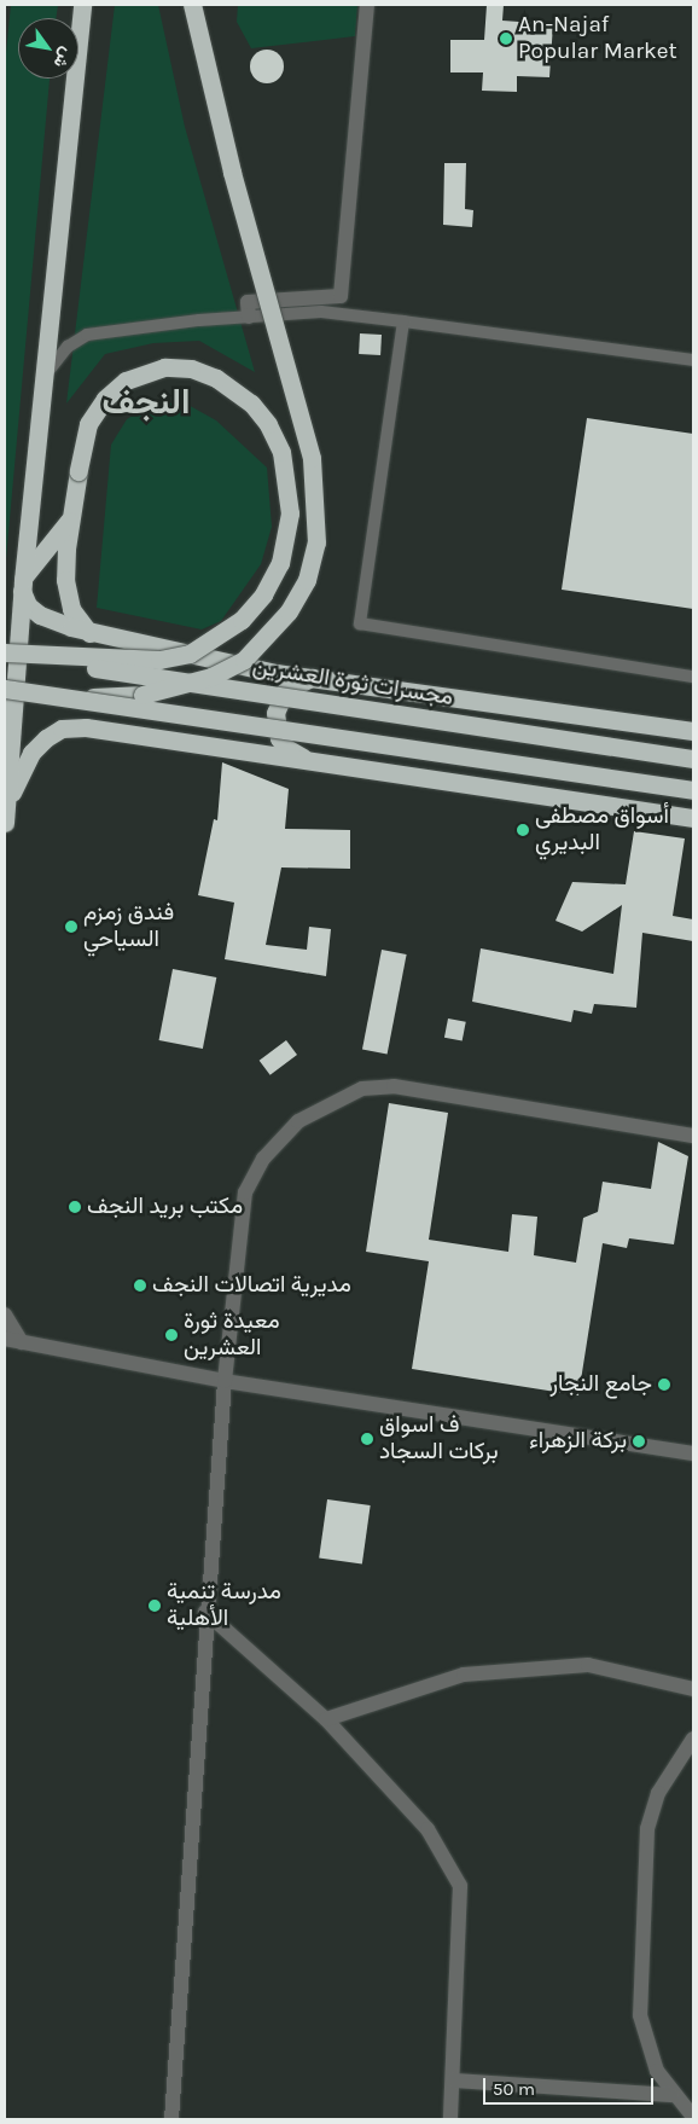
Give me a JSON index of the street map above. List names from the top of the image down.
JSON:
{
  "streets": {
    "highway": ["مجسرات ثورة العشرين"]
  },
  "districts": ["النجف"],
  "places": [
    "An-Najaf Popular Market",
    "أسواق مصطفى البديري",
    "فندق زمزم السياحي",
    "مكتب بريد النجف",
    "مديرية اتصالات النجف",
    "معيدة ثورة العشرين",
    "جامع النجار",
    "ف اسواق بركات السجاد",
    "بركة الزهراء",
    "مدرسة تنمية الأهلية"
  ],
  "scale_bar": "50 m",
  "north": "bottom right"
}
